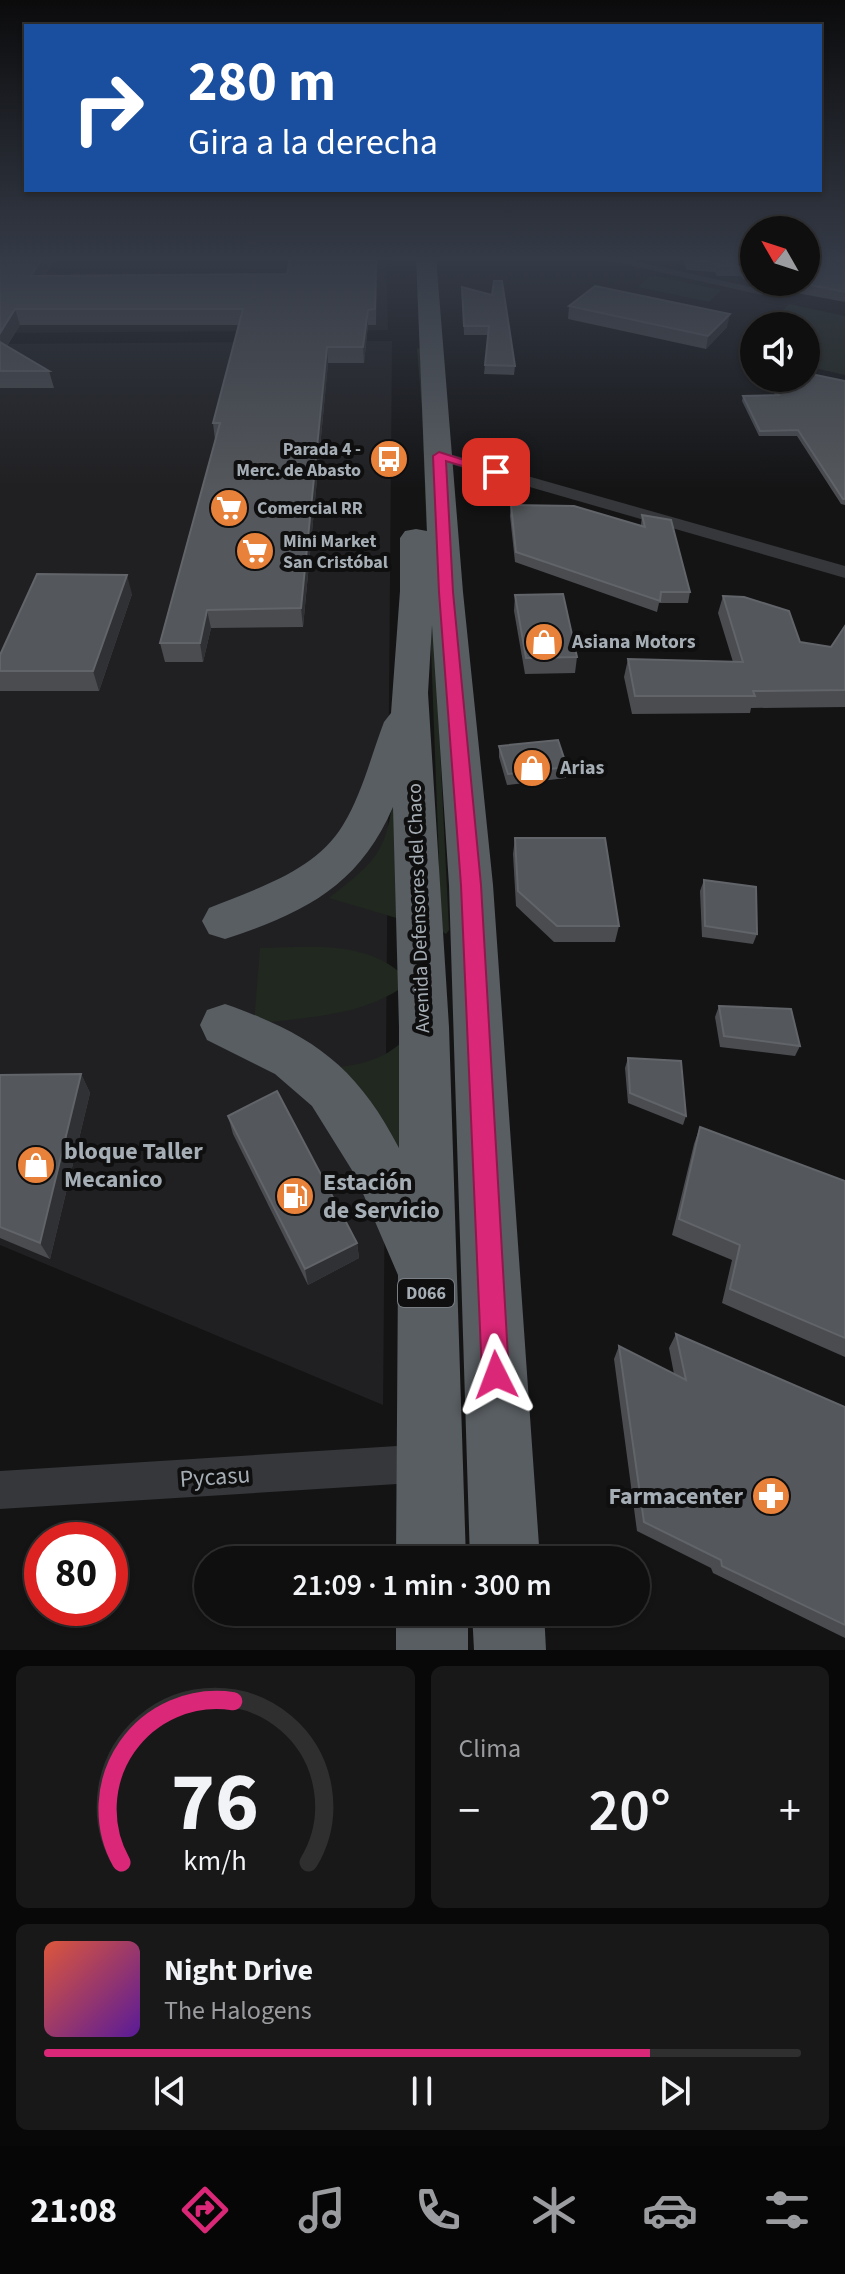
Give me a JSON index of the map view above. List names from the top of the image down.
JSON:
{
  "streets": {
    "highway": ["Avenida Defensores del Chaco", "D066"],
    "street": ["Pycasu"]
  },
  "crossings": [
    ["Avenida Defensores del Chaco", "Pycasu"]
  ],
  "places": {
    "bus stop": ["Parada 4 - Merc. de Abasto"],
    "supermarket": ["Comercial RR", "Mini Market San Cristóbal"],
    "shop": ["Asiana Motors", "Arias", "bloque Taller Mecanico"],
    "fuel station": ["Estación de Servicio"],
    "pharmacy": ["Farmacenter"]
  },
  "north": "top left",
  "page": {
    "turn": ["280 m", "Gira a la derecha"],
    "limit": "80",
    "trip": "21:09 · 1 min · 300 m",
    "tile": "Clima",
    "heat": ["−", "20°", "+"],
    "song": ["Night Drive", "The Halogens"],
    "tabs": "21:08",
    "gauge": ["76", "km/h"]
  }
}
